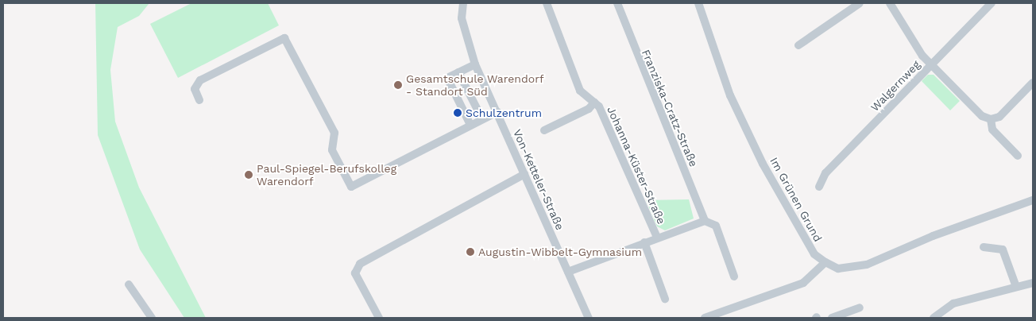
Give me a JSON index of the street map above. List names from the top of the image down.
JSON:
{
  "streets": {
    "street": [
      "Walgernweg",
      "Franziska-Cratz-Straße",
      "Johanna-Küster-Straße",
      "Von-Ketteler-Straße",
      "Im Grünen Grund"
    ]
  },
  "places": [
    "Gesamtschule Warendorf - Standort Süd",
    "Schulzentrum",
    "Paul-Spiegel-Berufskolleg Warendorf",
    "Augustin-Wibbelt-Gymnasium"
  ]
}
